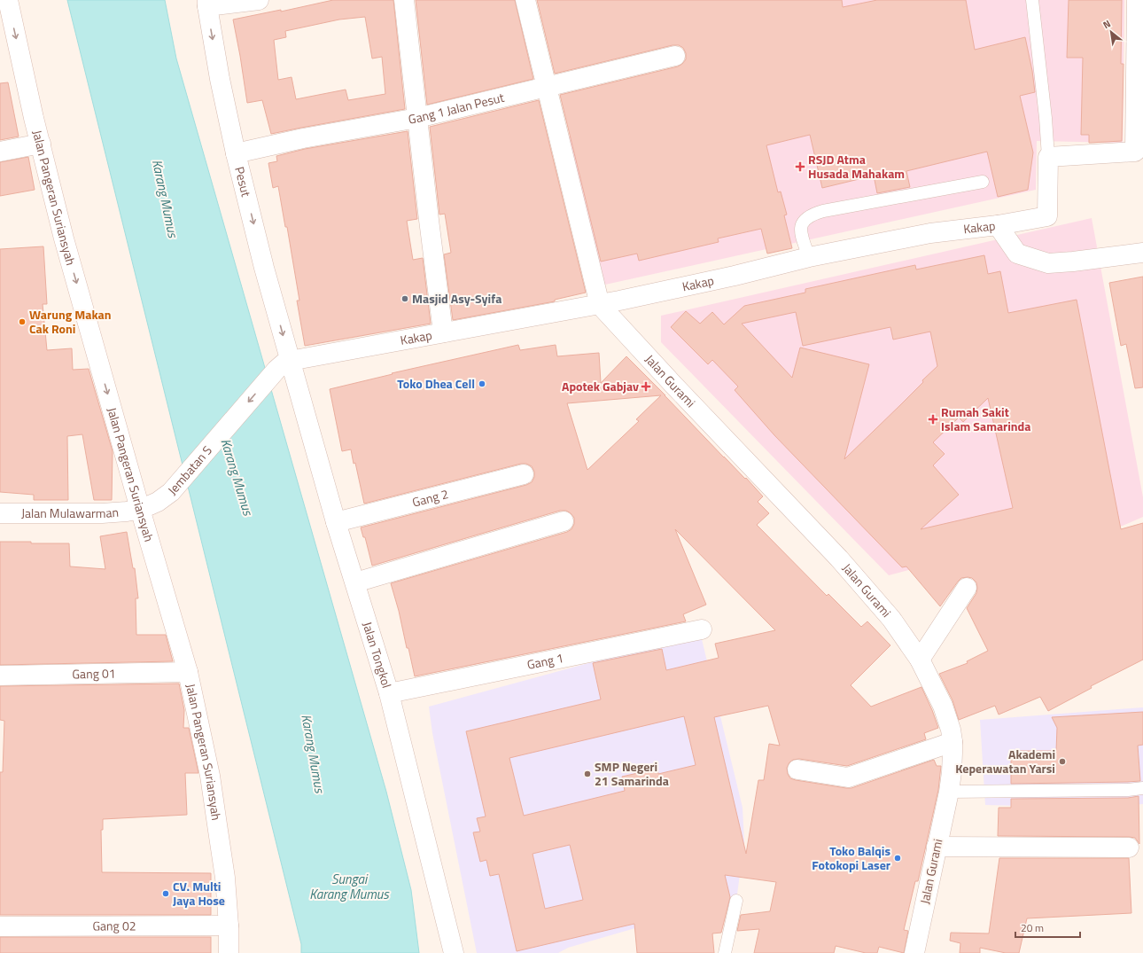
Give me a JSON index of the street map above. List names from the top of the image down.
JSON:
{
  "streets": {
    "street": [
      "Gang 1 Jalan Pesut",
      "Pesut",
      "Jalan Pangeran Suriansyah",
      "Kakap",
      "Jalan Gurami",
      "Jembatan S",
      "Gang 2",
      "Jalan Mulawarman",
      "Jalan Tongkol",
      "Gang 1",
      "Gang 01",
      "Gang 02"
    ]
  },
  "crossings": [
    ["Gang 1 Jalan Pesut", "Pesut"],
    ["Pesut", "Kakap"],
    ["Pesut", "Jembatan S"],
    ["Pesut", "Jalan Tongkol"],
    ["Jalan Pangeran Suriansyah", "Jembatan S"],
    ["Jalan Pangeran Suriansyah", "Jalan Mulawarman"],
    ["Jalan Pangeran Suriansyah", "Gang 01"],
    ["Jalan Pangeran Suriansyah", "Gang 02"],
    ["Kakap", "Jalan Gurami"],
    ["Kakap", "Jembatan S"],
    ["Kakap", "Jalan Tongkol"],
    ["Jembatan S", "Jalan Mulawarman"],
    ["Jembatan S", "Jalan Tongkol"],
    ["Gang 2", "Jalan Tongkol"],
    ["Jalan Tongkol", "Gang 1"]
  ],
  "one_way": ["Jalan Pangeran Suriansyah", "Jembatan S"],
  "water": ["Karang Mumus", "Sungai Karang Mumus"],
  "places": {
    "health": ["RSJD Atma Husada Mahakam", "Apotek Gabjav", "Rumah Sakit Islam Samarinda"],
    "other": [
      "Masjid Asy-Syifa",
      "Warung Makan Cak Roni",
      "Toko Dhea Cell",
      "Akademi Keperawatan Yarsi",
      "SMP Negeri 21 Samarinda",
      "Toko Balqis Fotokopi Laser",
      "CV. Multi Jaya Hose"
    ]
  },
  "scale_bar": "20 m",
  "north": "top left"
}
